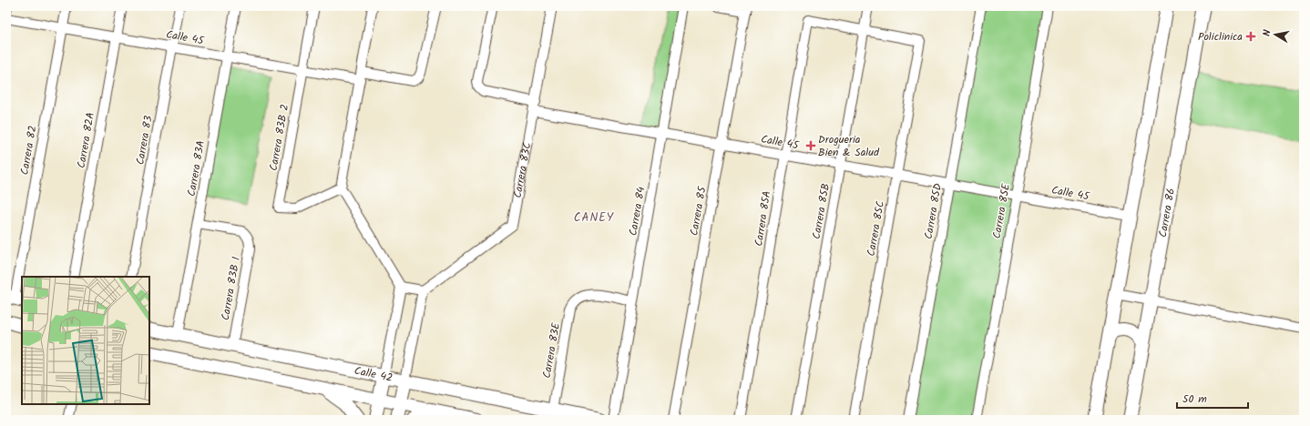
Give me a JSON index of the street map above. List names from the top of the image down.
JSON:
{
  "streets": {
    "street": [
      "Calle 45",
      "Carrera 83B 2",
      "Carrera 82A",
      "Carrera 83",
      "Carrera 82",
      "Carrera 83A",
      "Carrera 83C",
      "Carrera 84",
      "Carrera 85",
      "Carrera 85B",
      "Carrera 85D",
      "Carrera 85E",
      "Carrera 86",
      "Carrera 85A",
      "Carrera 85C",
      "Carrera 83B 1",
      "Carrera 83E",
      "Calle 42"
    ]
  },
  "crossings": [
    ["Calle 45", "Carrera 83B 2"],
    ["Calle 45", "Carrera 82A"],
    ["Calle 45", "Carrera 83"],
    ["Calle 45", "Carrera 82"],
    ["Calle 45", "Carrera 83A"],
    ["Calle 45", "Carrera 83C"],
    ["Calle 45", "Carrera 84"],
    ["Calle 45", "Carrera 85"],
    ["Calle 45", "Carrera 85B"],
    ["Calle 45", "Carrera 85D"],
    ["Calle 45", "Carrera 85E"],
    ["Calle 45", "Carrera 85A"],
    ["Calle 45", "Carrera 85C"],
    ["Carrera 83A", "Carrera 83B 1"],
    ["Carrera 83A", "Calle 42"],
    ["Carrera 84", "Carrera 83E"],
    ["Carrera 85B", "Carrera 85A"],
    ["Carrera 85B", "Carrera 85C"],
    ["Carrera 85A", "Carrera 85C"],
    ["Carrera 83B 1", "Calle 42"],
    ["Carrera 83E", "Calle 42"]
  ],
  "districts": ["CANEY"],
  "places": {
    "health": ["Policlinica", "Drogueria Bien & Salud"]
  },
  "scale_bar": "50 m",
  "north": "left"
}
